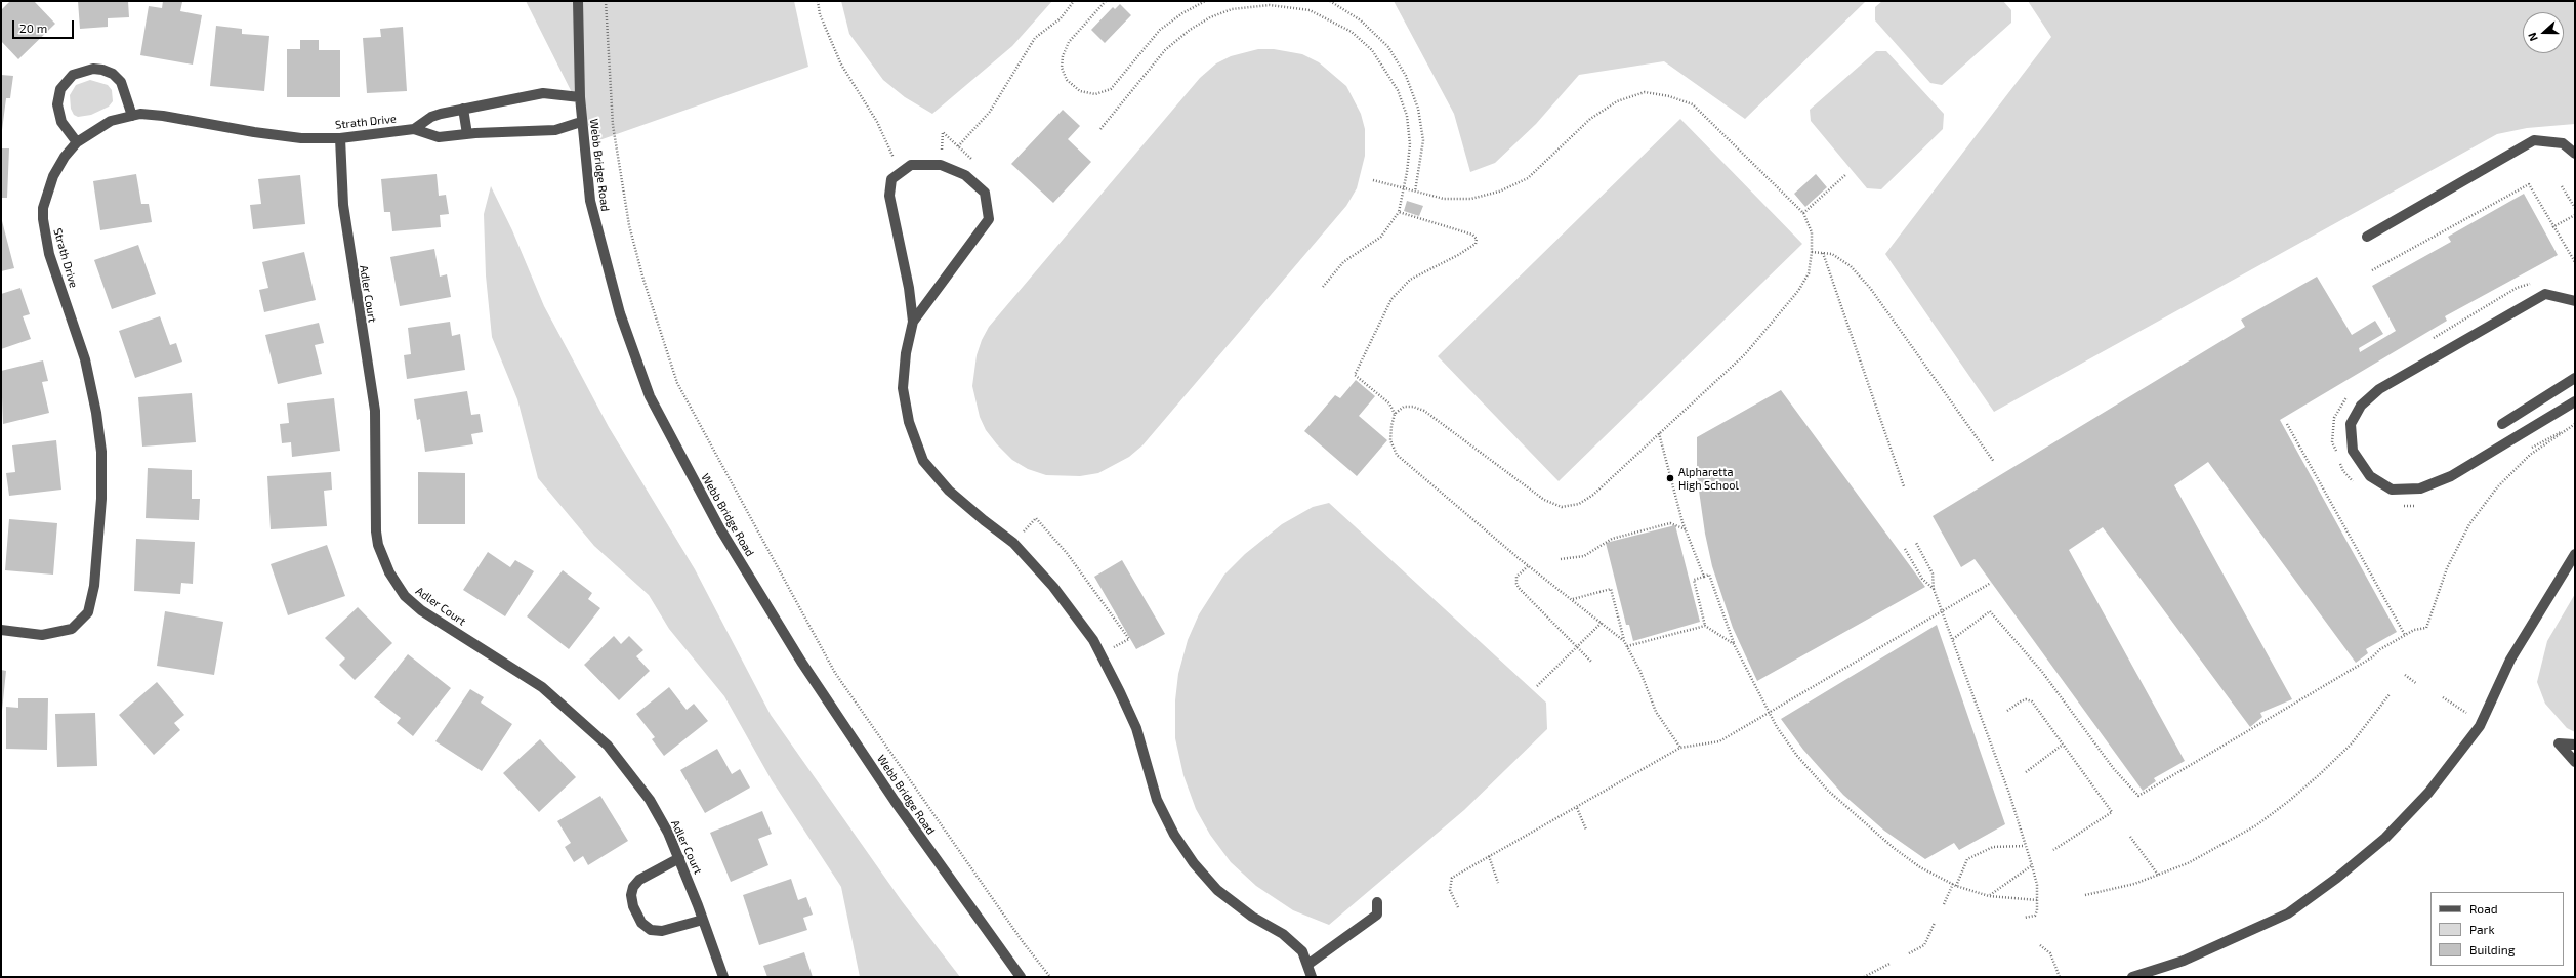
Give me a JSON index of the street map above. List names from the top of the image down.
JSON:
{
  "streets": {
    "street": ["Strath Drive", "Webb Bridge Road", "Adler Court"]
  },
  "crossings": [
    ["Strath Drive", "Webb Bridge Road"],
    ["Strath Drive", "Adler Court"]
  ],
  "places": ["Alpharetta High School"],
  "legend": ["Road", "Park", "Building"],
  "scale_bar": "20 m",
  "north": "left"
}
